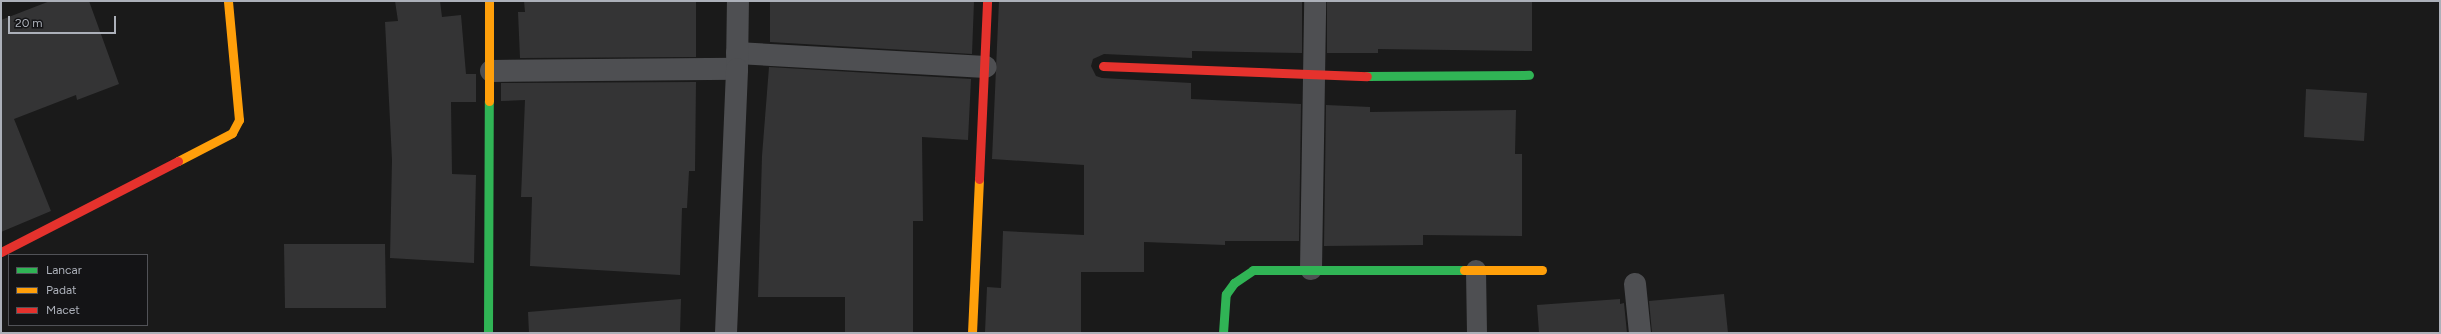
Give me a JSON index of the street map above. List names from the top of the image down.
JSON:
{
  "legend": ["Lancar", "Padat", "Macet"],
  "scale_bar": "20 m"
}
